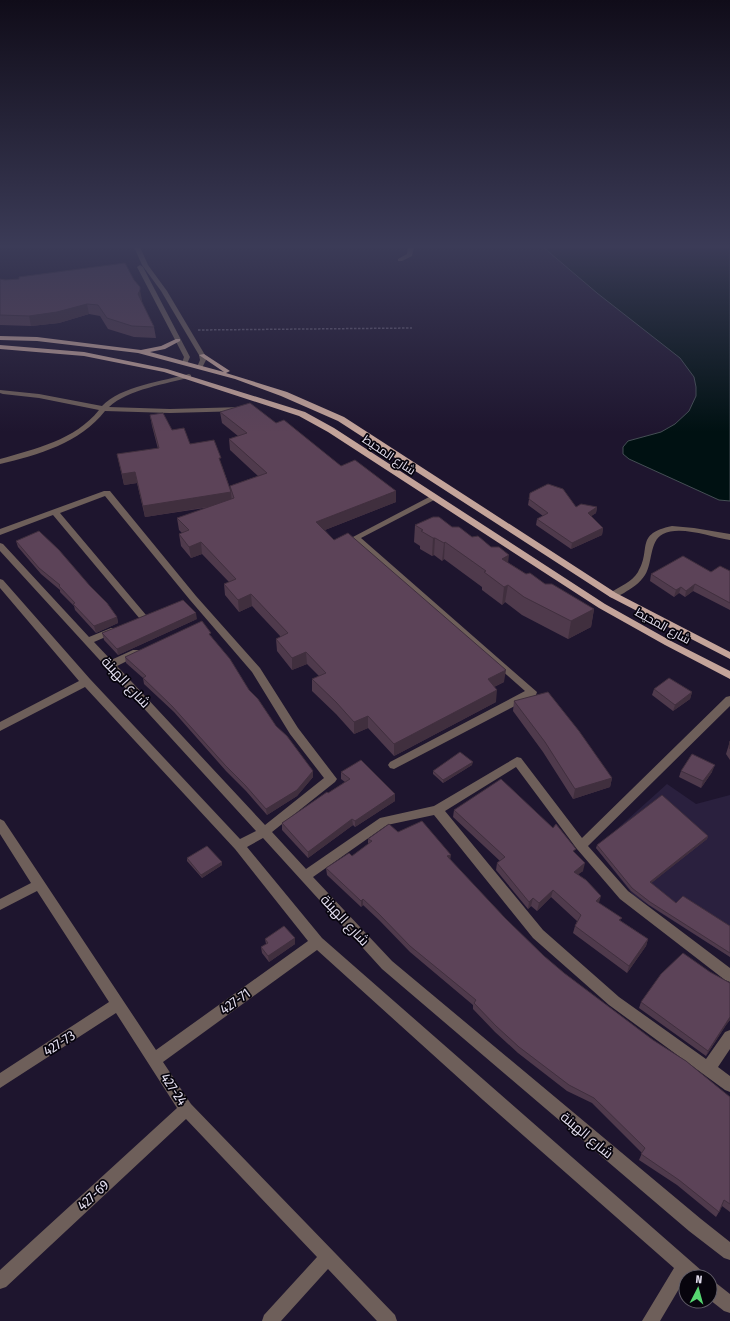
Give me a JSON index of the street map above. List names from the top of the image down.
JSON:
{
  "streets": {
    "main road": ["شارع المحيط"],
    "street": [
      "شارع الهبنة",
      "427-71",
      "427-73",
      "427-24",
      "427-69"
    ]
  },
  "crossings": [
    ["427-71", "427-24"],
    ["427-73", "427-24"],
    ["427-24", "427-69"]
  ],
  "north": "top"
}
